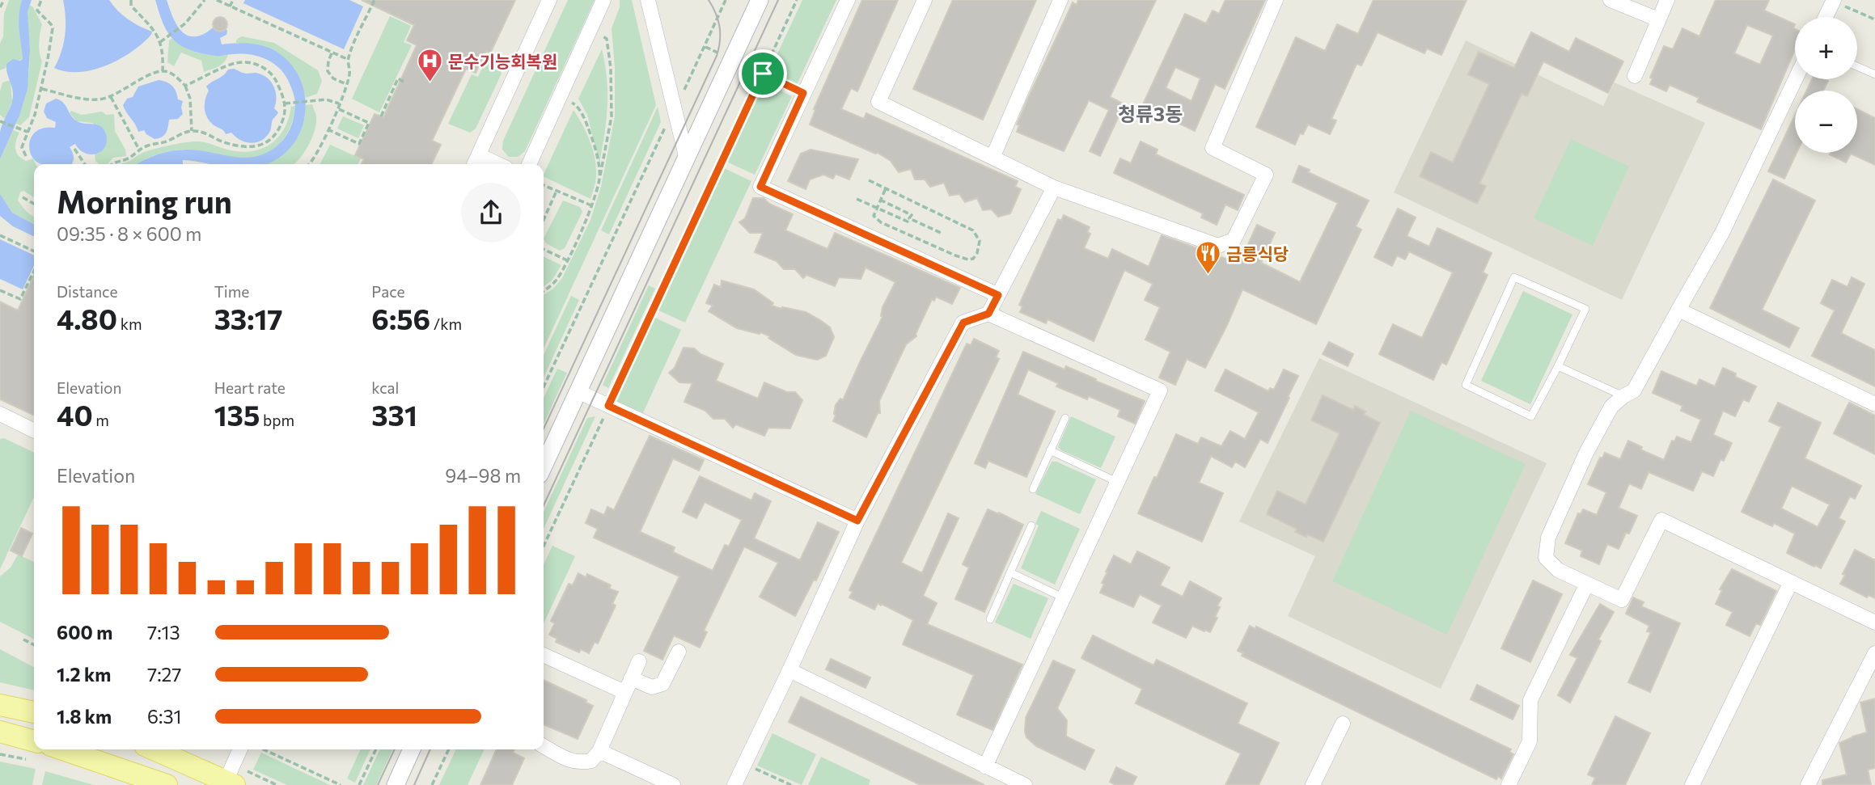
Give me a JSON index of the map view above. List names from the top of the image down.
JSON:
{
  "districts": ["청류3동"],
  "places": {
    "hospital": ["문수기능회복원"],
    "restaurant": ["금릉식당"]
  },
  "page": {
    "map_buttons": ["+", "−"],
    "heading": ["Morning run", "09:35 · 8 × 600 m"],
    "stats": [
      ["Distance", "4.80 km"],
      ["Time", "33:17"],
      ["Pace", "6:56 /km"],
      ["Elevation", "40 m"],
      ["Heart rate", "135 bpm"],
      ["kcal", "331"]
    ],
    "chart": ["Elevation", "94–98 m"],
    "list": [
      {
        "name": "600 m",
        "note": "7:13"
      },
      {
        "name": "1.2 km",
        "note": "7:27"
      },
      {
        "name": "1.8 km",
        "note": "6:31"
      }
    ]
  }
}
